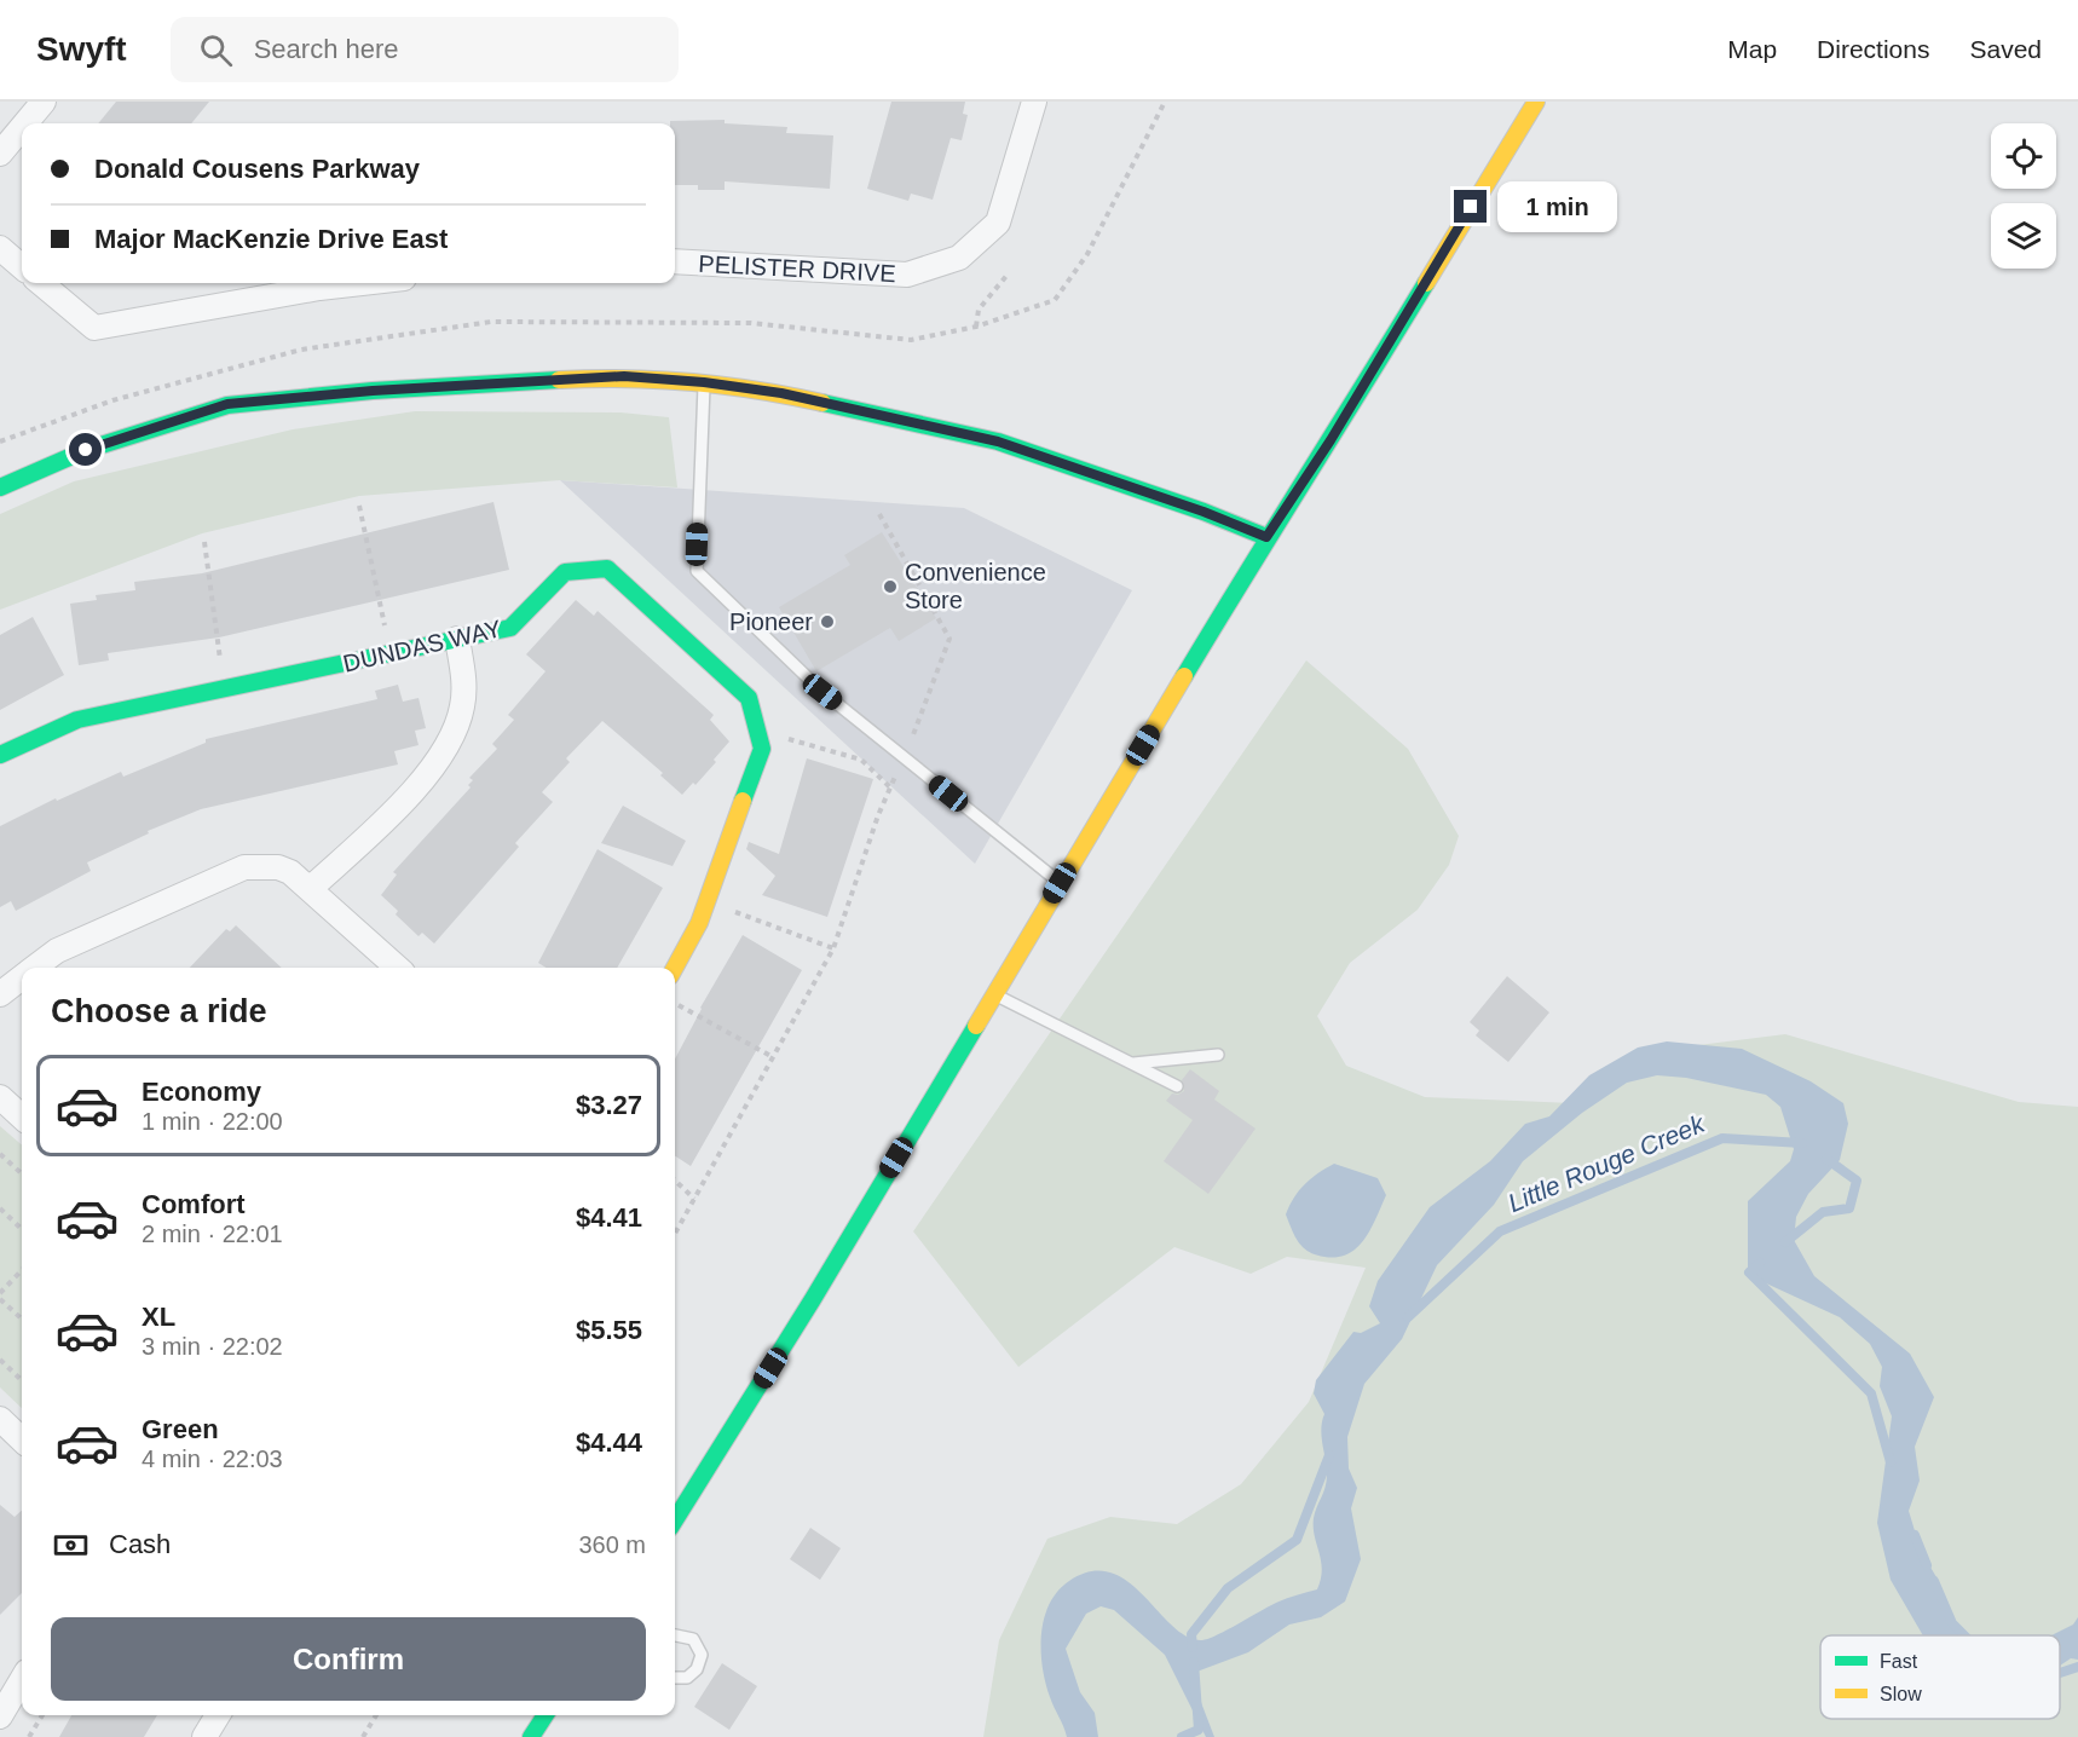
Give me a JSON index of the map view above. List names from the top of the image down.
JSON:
{
  "streets": {
    "main road": ["DUNDAS WAY"],
    "street": ["PELISTER DRIVE"]
  },
  "water": ["Little Rouge Creek"],
  "places": ["Convenience Store", "Pioneer"],
  "legend": ["Fast", "Slow"],
  "page": {
    "header": "Swyft",
    "search": "Search here",
    "nav": ["Map", "Directions", "Saved"],
    "banner": ["Donald Cousens Parkway", "Major MacKenzie Drive East"],
    "bubble": "1 min",
    "heading": "Choose a ride",
    "list": [
      {
        "name": "Economy",
        "note": "1 min · 22:00",
        "value": "$3.27"
      },
      {
        "name": "Comfort",
        "note": "2 min · 22:01",
        "value": "$4.41"
      },
      {
        "name": "XL",
        "note": "3 min · 22:02",
        "value": "$5.55"
      },
      {
        "name": "Green",
        "note": "4 min · 22:03",
        "value": "$4.44"
      }
    ],
    "pay": ["Cash", "360 m"],
    "buttons": "Confirm"
  }
}
